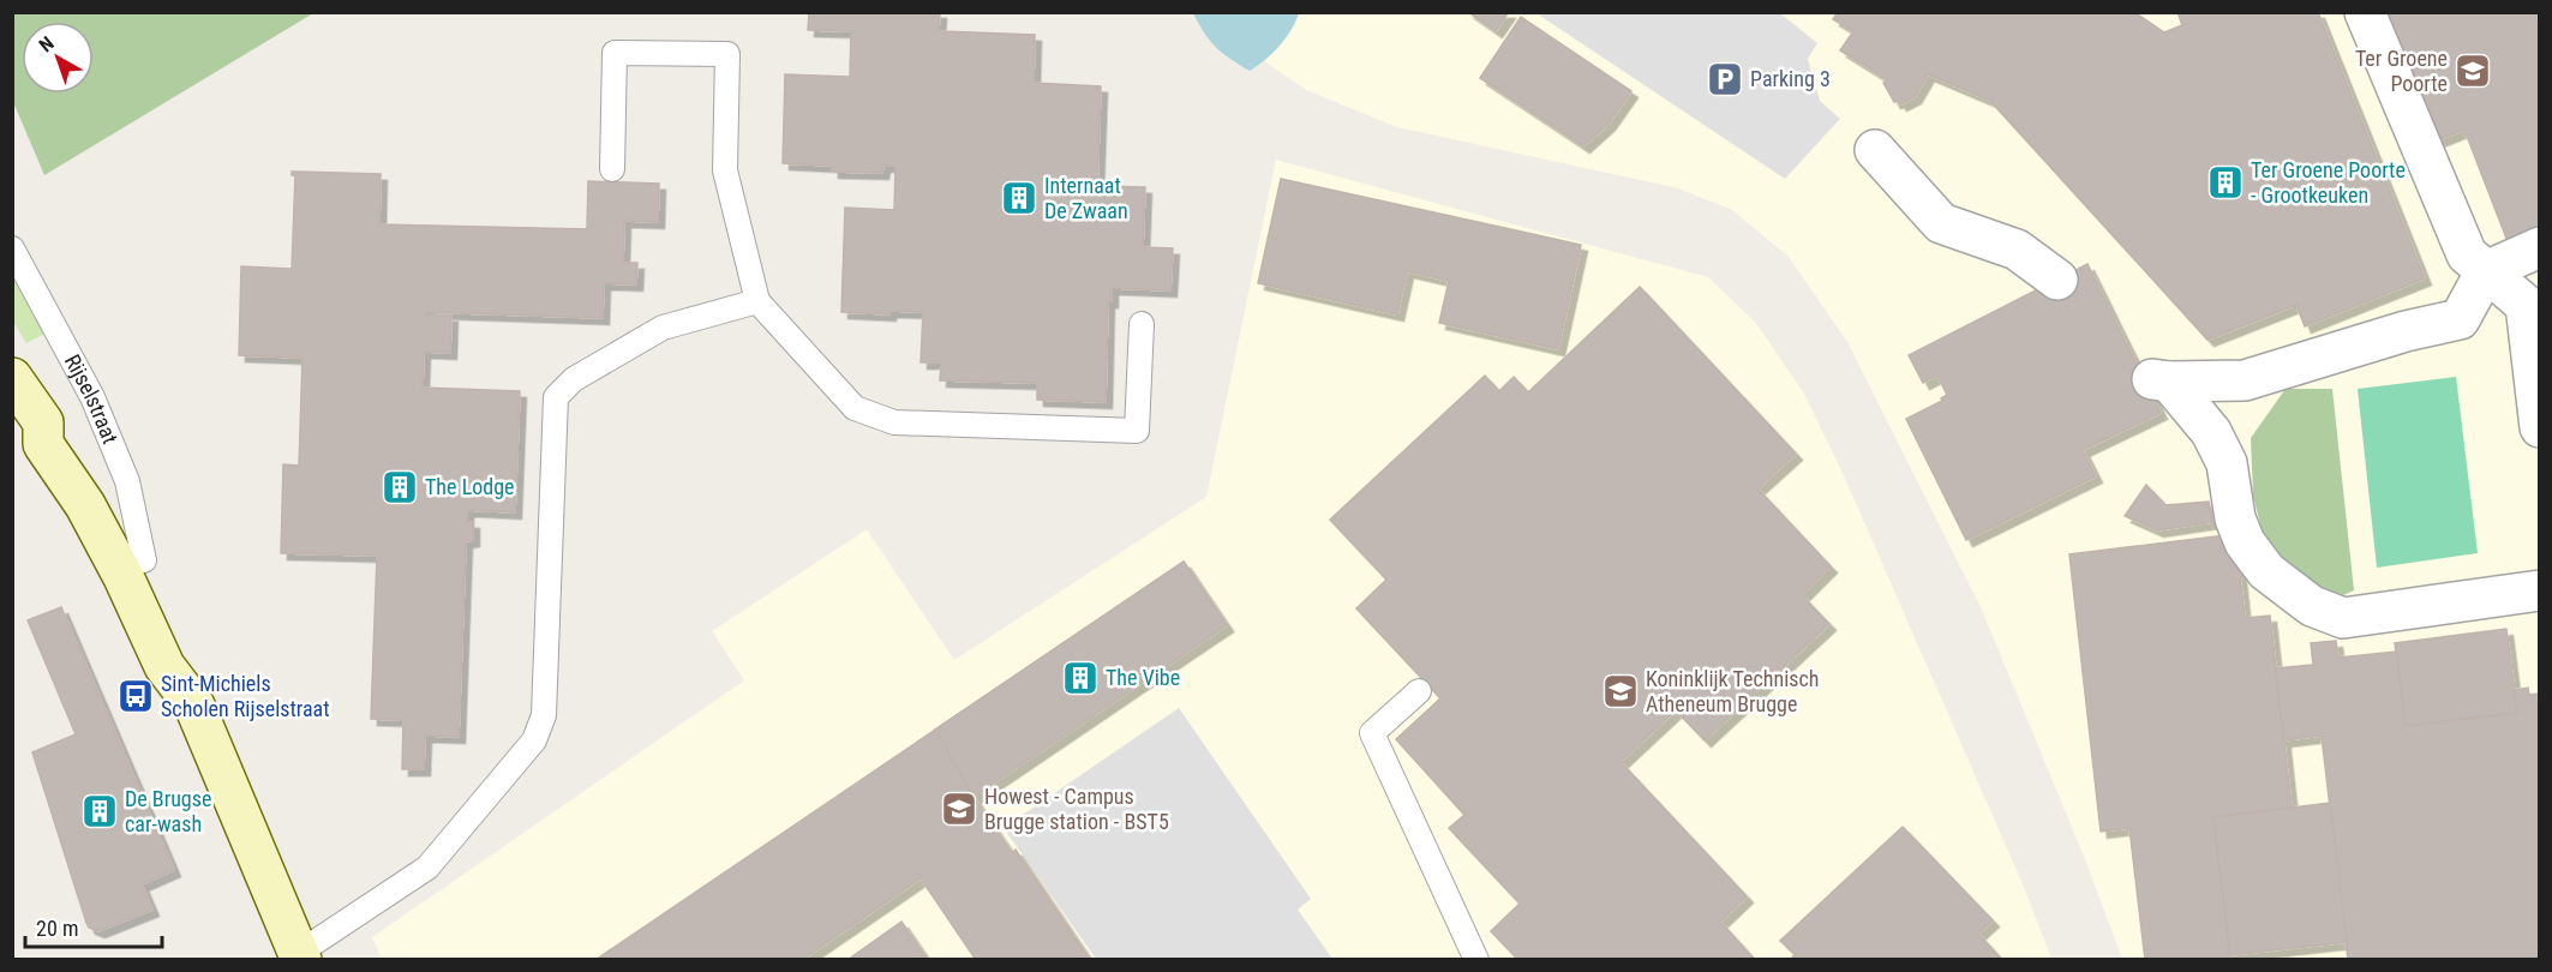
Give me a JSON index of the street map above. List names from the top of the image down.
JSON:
{
  "streets": {
    "street": ["Rijselstraat"]
  },
  "places": {
    "school or university": ["Ter Groene Poorte", "Koninklijk Technisch Atheneum Brugge", "Howest - Campus Brugge station - BST5"],
    "parking": ["Parking 3"],
    "building": [
      "Ter Groene Poorte - Grootkeuken",
      "Internaat De Zwaan",
      "The Lodge",
      "The Vibe",
      "De Brugse car-wash"
    ],
    "bus stop": ["Sint-Michiels Scholen Rijselstraat"]
  },
  "scale_bar": "20 m",
  "north": "top left"
}
